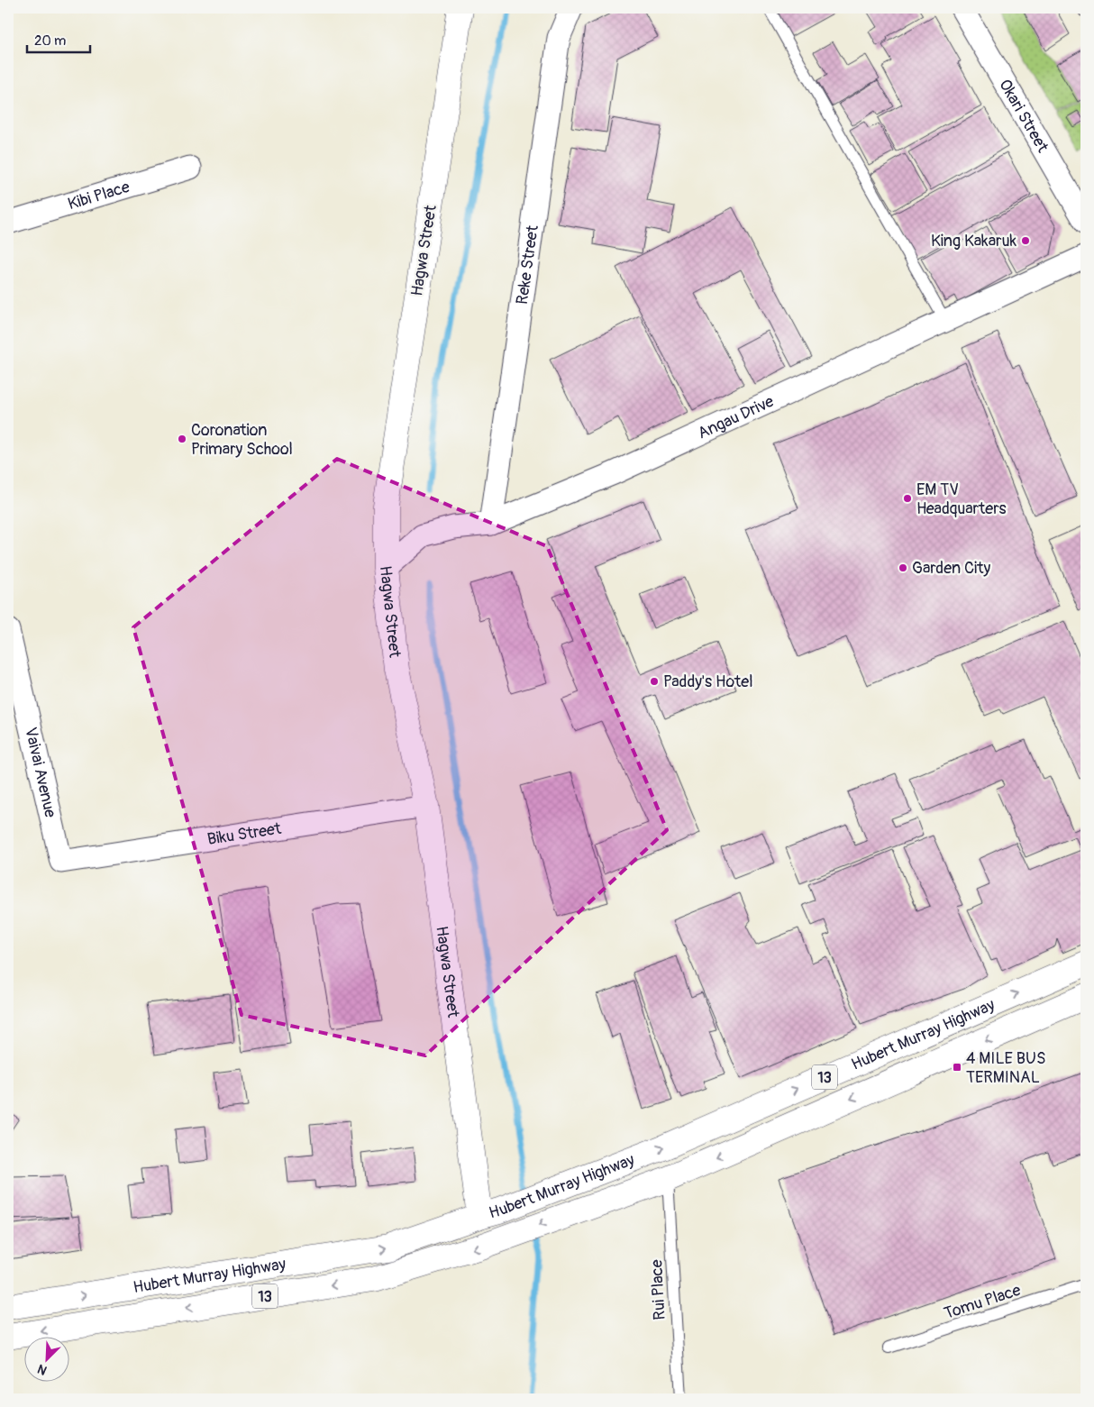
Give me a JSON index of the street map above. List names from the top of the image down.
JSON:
{
  "streets": {
    "main road": ["Hagwa Street", "Hubert Murray Highway", "13"],
    "street": [
      "Okari Street",
      "Kibi Place",
      "Reke Street",
      "Angau Drive",
      "Vaivai Avenue",
      "Biku Street"
    ],
    "lane": ["Rui Place", "Tomu Place"]
  },
  "crossings": [
    ["Hagwa Street", "Angau Drive"],
    ["Hagwa Street", "Biku Street"],
    ["Hagwa Street", "Hubert Murray Highway"],
    ["Reke Street", "Angau Drive"],
    ["Vaivai Avenue", "Biku Street"],
    ["Hubert Murray Highway", "Rui Place"]
  ],
  "places": {
    "other": [
      "King Kakaruk",
      "Coronation Primary School",
      "EM TV Headquarters",
      "Garden City",
      "Paddy's Hotel"
    ],
    "transit": ["4 MILE BUS TERMINAL"]
  },
  "scale_bar": "20 m",
  "north": "bottom left"
}
